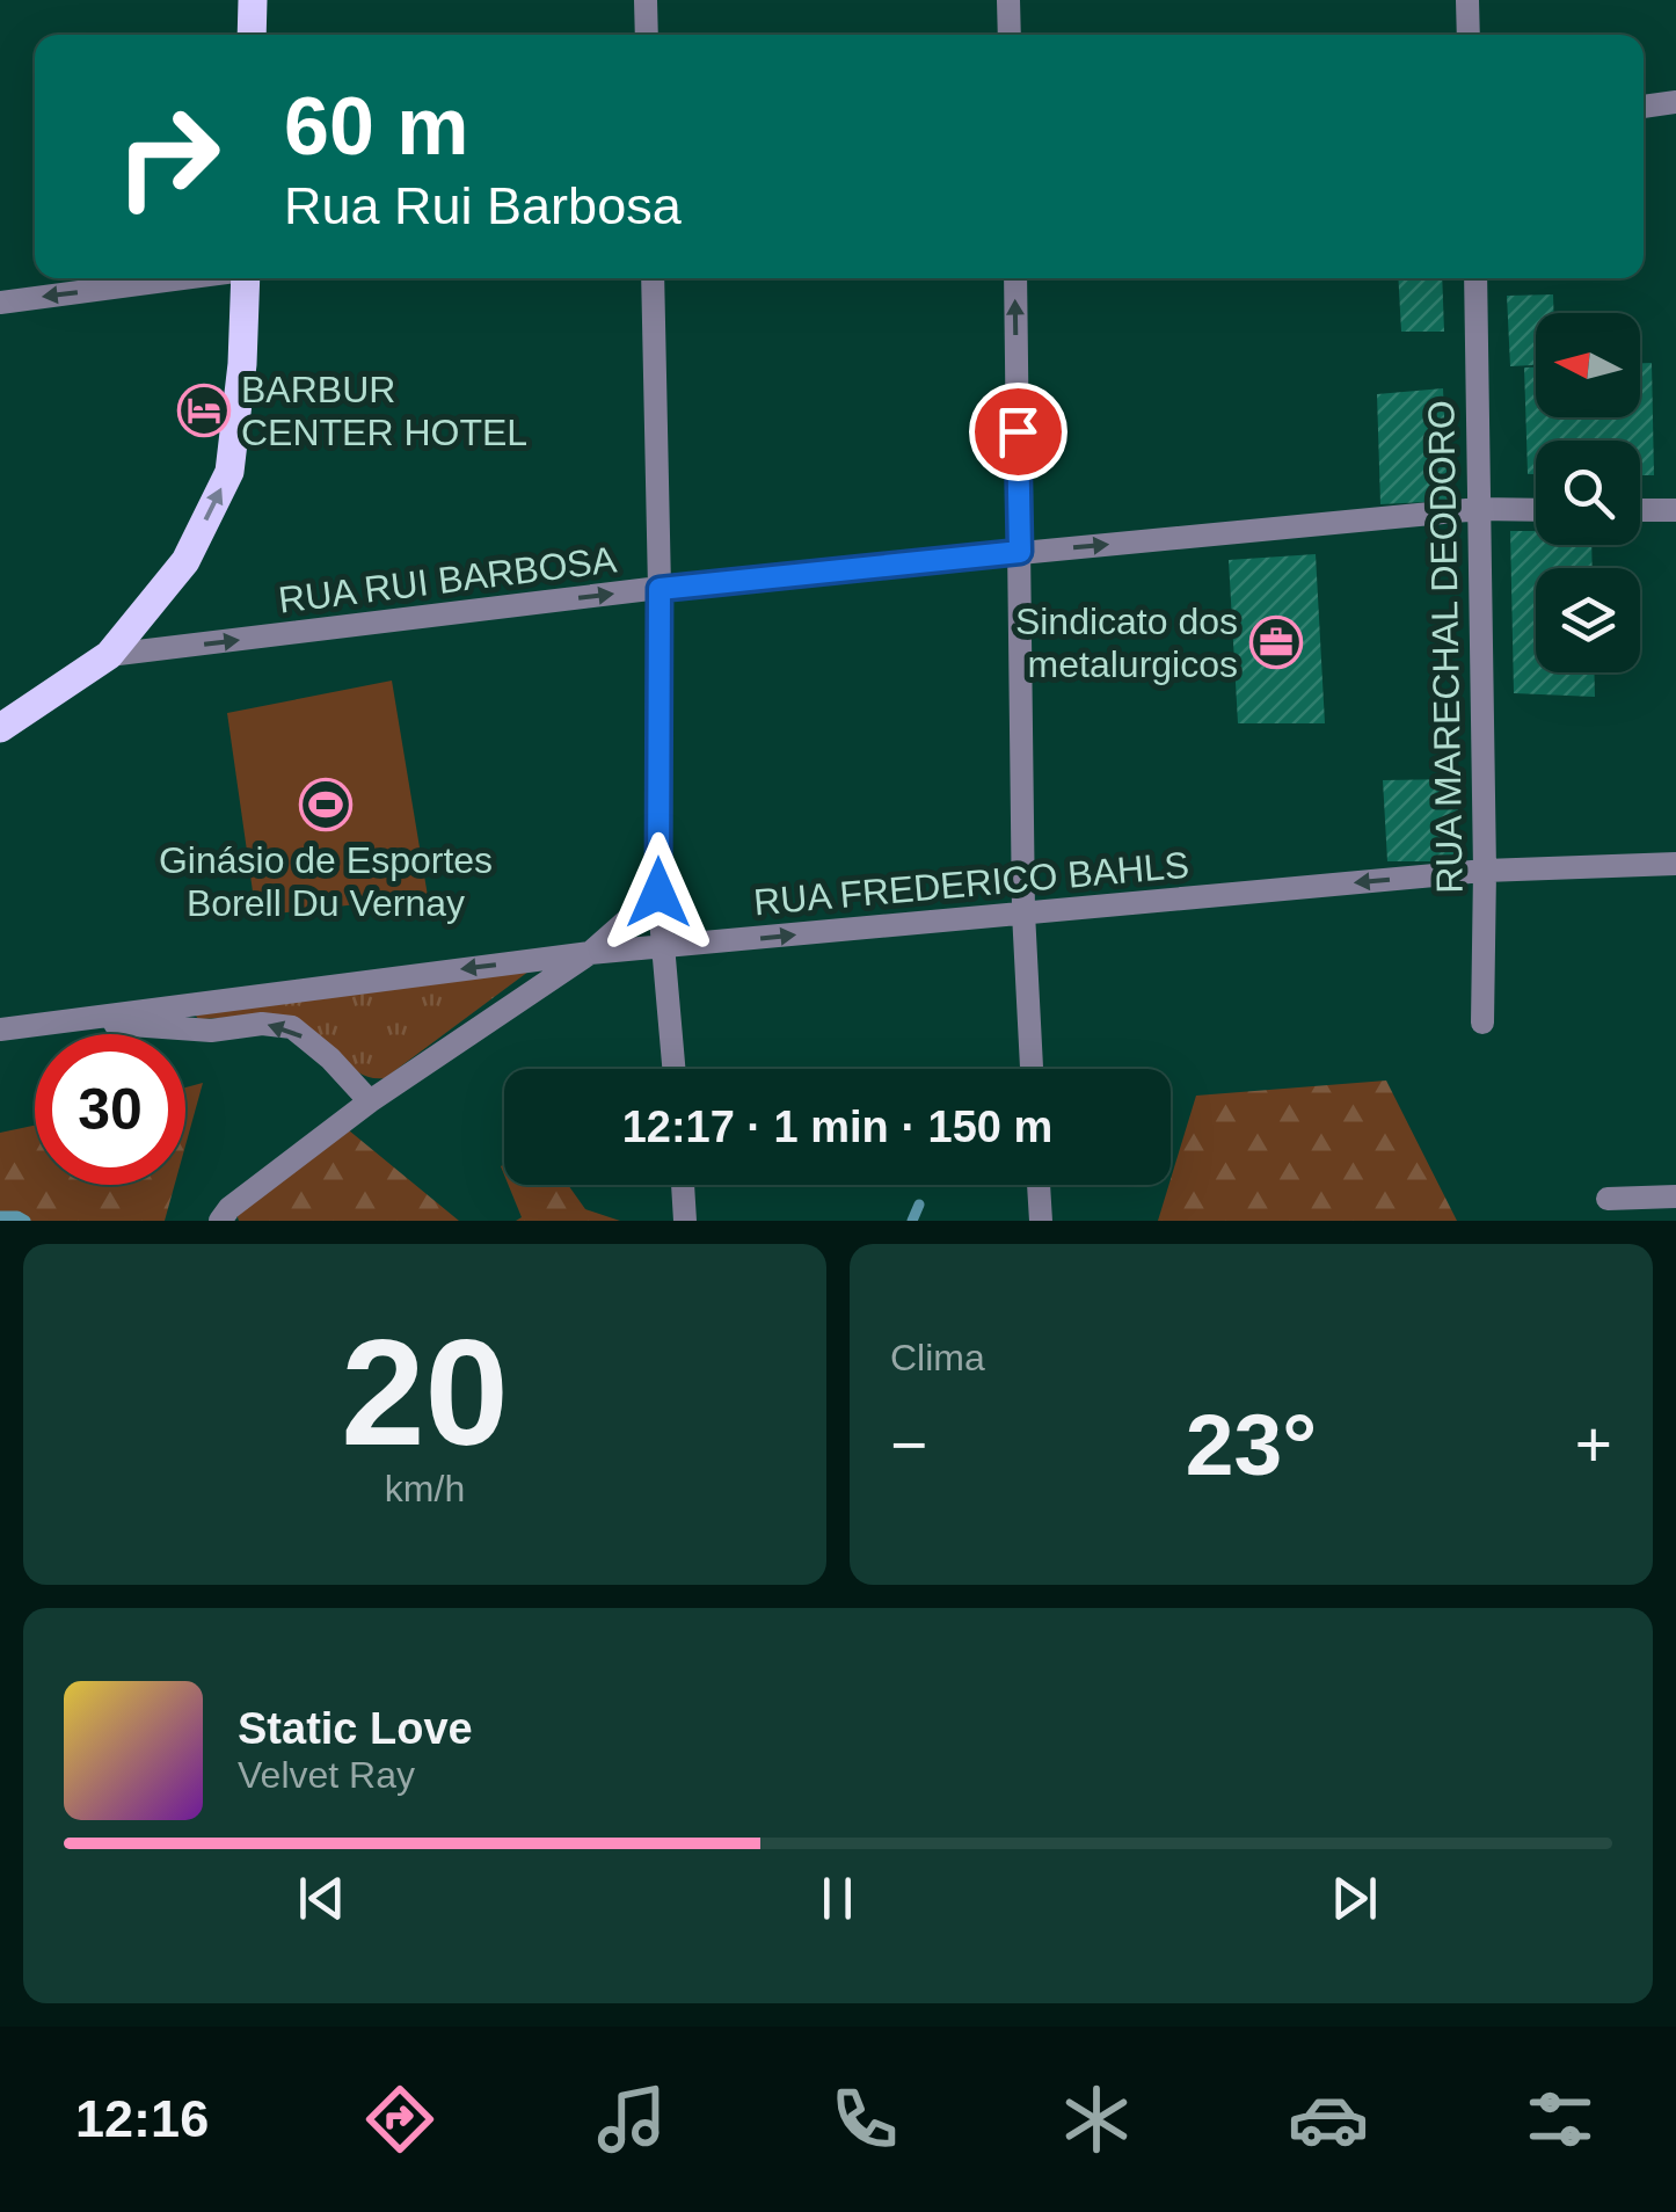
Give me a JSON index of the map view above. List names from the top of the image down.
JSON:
{
  "streets": {
    "street": ["RUA RUI BARBOSA", "RUA MARECHAL DEODORO", "RUA FREDERICO BAHLS"]
  },
  "crossings": [
    ["RUA RUI BARBOSA", "RUA MARECHAL DEODORO"],
    ["RUA MARECHAL DEODORO", "RUA FREDERICO BAHLS"]
  ],
  "one_way": ["RUA RUI BARBOSA"],
  "places": {
    "hotel": ["BARBUR CENTER HOTEL"],
    "office": ["Sindicato dos metalurgicos"],
    "sports": ["Ginásio de Esportes Borell Du Vernay"]
  },
  "north": "left",
  "page": {
    "turn": ["60 m", "Rua Rui Barbosa"],
    "limit": "30",
    "trip": "12:17 · 1 min · 150 m",
    "tile": [
      ["20", "km/h"],
      "Clima"
    ],
    "heat": ["−", "23°", "+"],
    "song": ["Static Love", "Velvet Ray"],
    "tabs": "12:16"
  }
}
